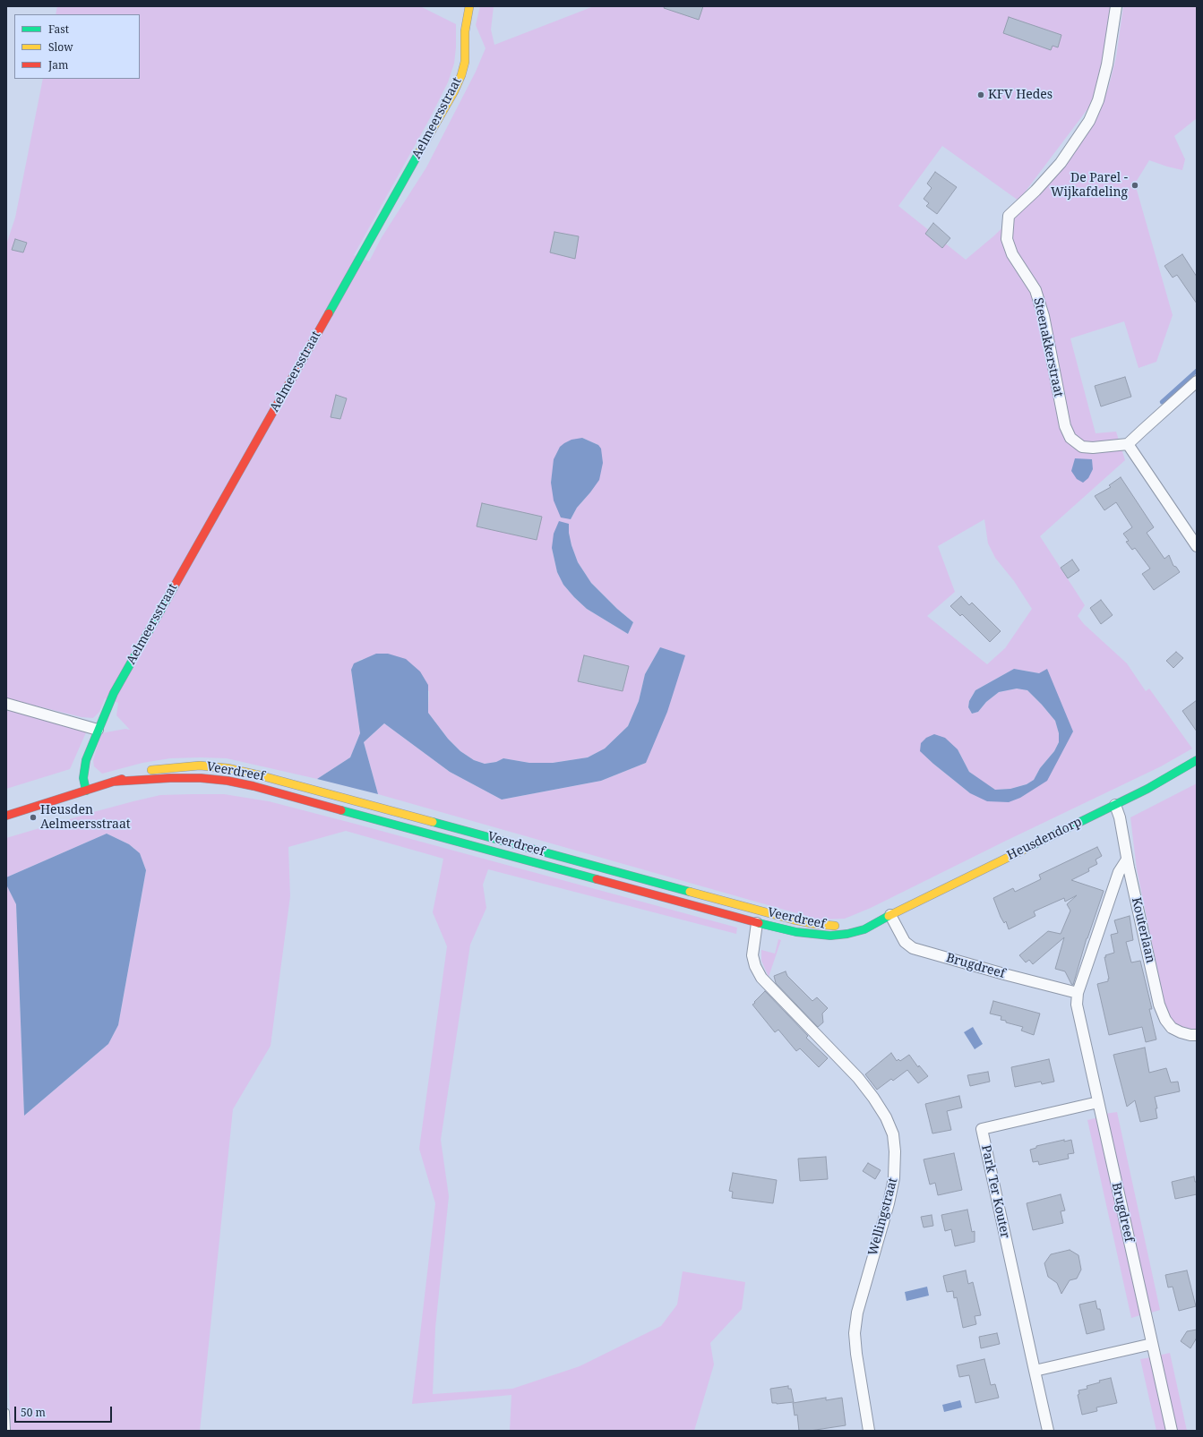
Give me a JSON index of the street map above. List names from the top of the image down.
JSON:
{
  "streets": {
    "main road": ["Aelmeersstraat", "Veerdreef", "Heusdendorp"],
    "street": [
      "Steenakkerstraat",
      "Kouterlaan",
      "Brugdreef",
      "Park Ter Kouter",
      "Wellingstraat"
    ]
  },
  "crossings": [
    ["Veerdreef", "Heusdendorp"],
    ["Veerdreef", "Brugdreef"],
    ["Veerdreef", "Wellingstraat"],
    ["Heusdendorp", "Kouterlaan"],
    ["Heusdendorp", "Brugdreef"],
    ["Kouterlaan", "Brugdreef"],
    ["Brugdreef", "Park Ter Kouter"]
  ],
  "places": ["KFV Hedes", "De Parel - Wijkafdeling", "Heusden Aelmeersstraat"],
  "legend": ["Fast", "Slow", "Jam"],
  "scale_bar": "50 m"
}
